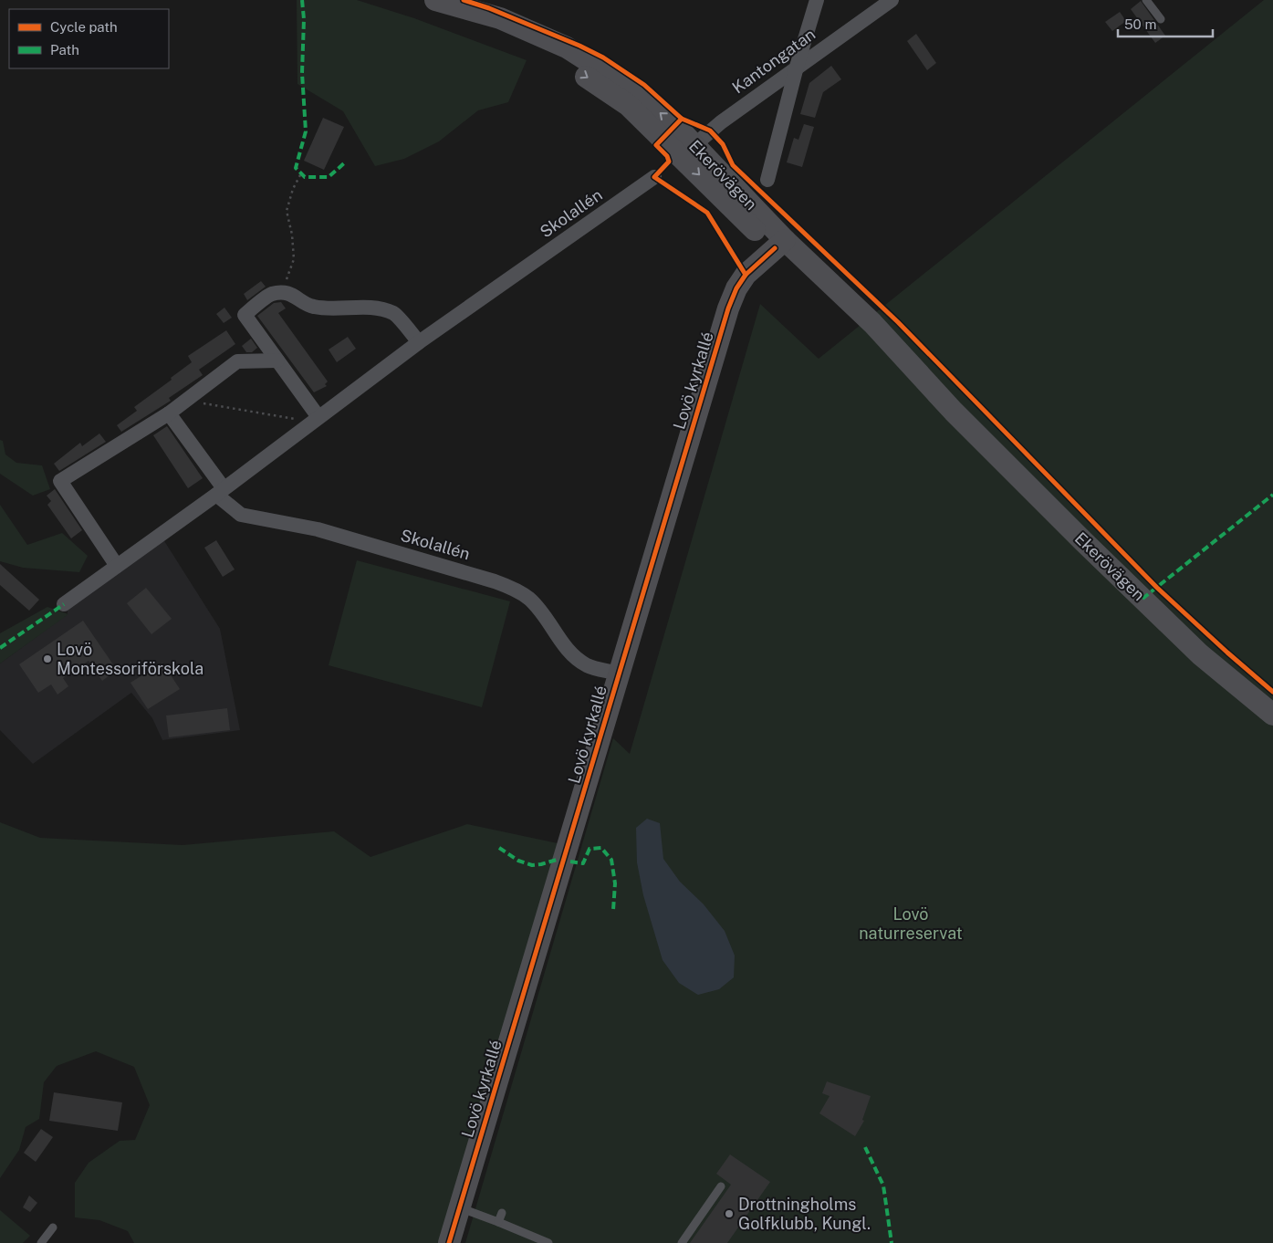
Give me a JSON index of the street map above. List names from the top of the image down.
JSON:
{
  "streets": {
    "main road": ["Ekerövägen", "Lovö kyrkallé"],
    "street": ["Kantongatan", "Skolallén"]
  },
  "crossings": [
    ["Kantongatan", "Ekerövägen"],
    ["Ekerövägen", "Lovö kyrkallé"],
    ["Skolallén", "Lovö kyrkallé"]
  ],
  "parks": ["Lovö naturreservat"],
  "places": ["Lovö Montessoriförskola", "Drottningholms Golfklubb, Kungl."],
  "legend": ["Cycle path", "Path"],
  "scale_bar": "50 m"
}
